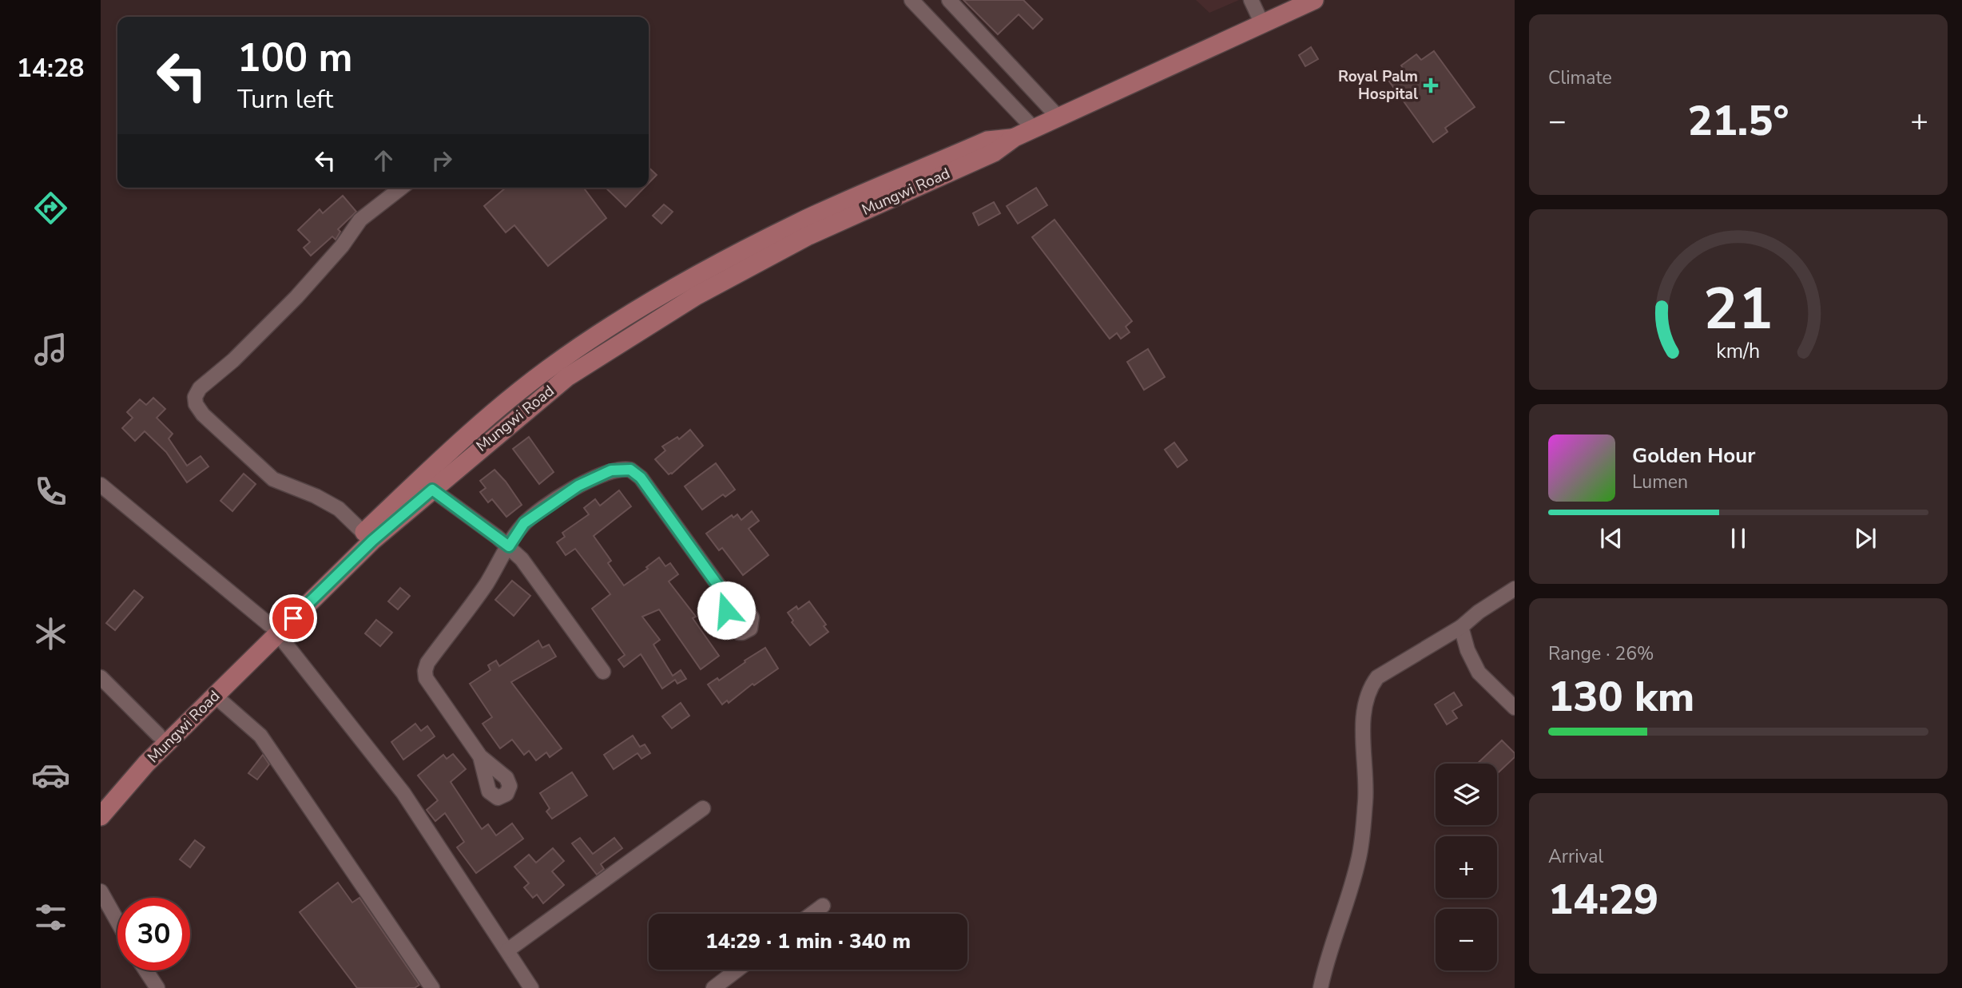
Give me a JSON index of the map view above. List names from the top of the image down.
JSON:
{
  "streets": {
    "main road": ["Mungwi Road"]
  },
  "places": {
    "health": ["Royal Palm Hospital"]
  },
  "page": {
    "tabs": "14:28",
    "tile": [
      "Climate",
      ["Range · 26%", "130 km"],
      ["Arrival", "14:29"]
    ],
    "turn": ["100 m", "Turn left"],
    "heat": ["−", "21.5°", "+"],
    "song": ["Golden Hour", "Lumen"],
    "map_buttons": ["+", "−"],
    "limit": "30",
    "trip": "14:29 · 1 min · 340 m",
    "gauge": ["21", "km/h"]
  }
}
